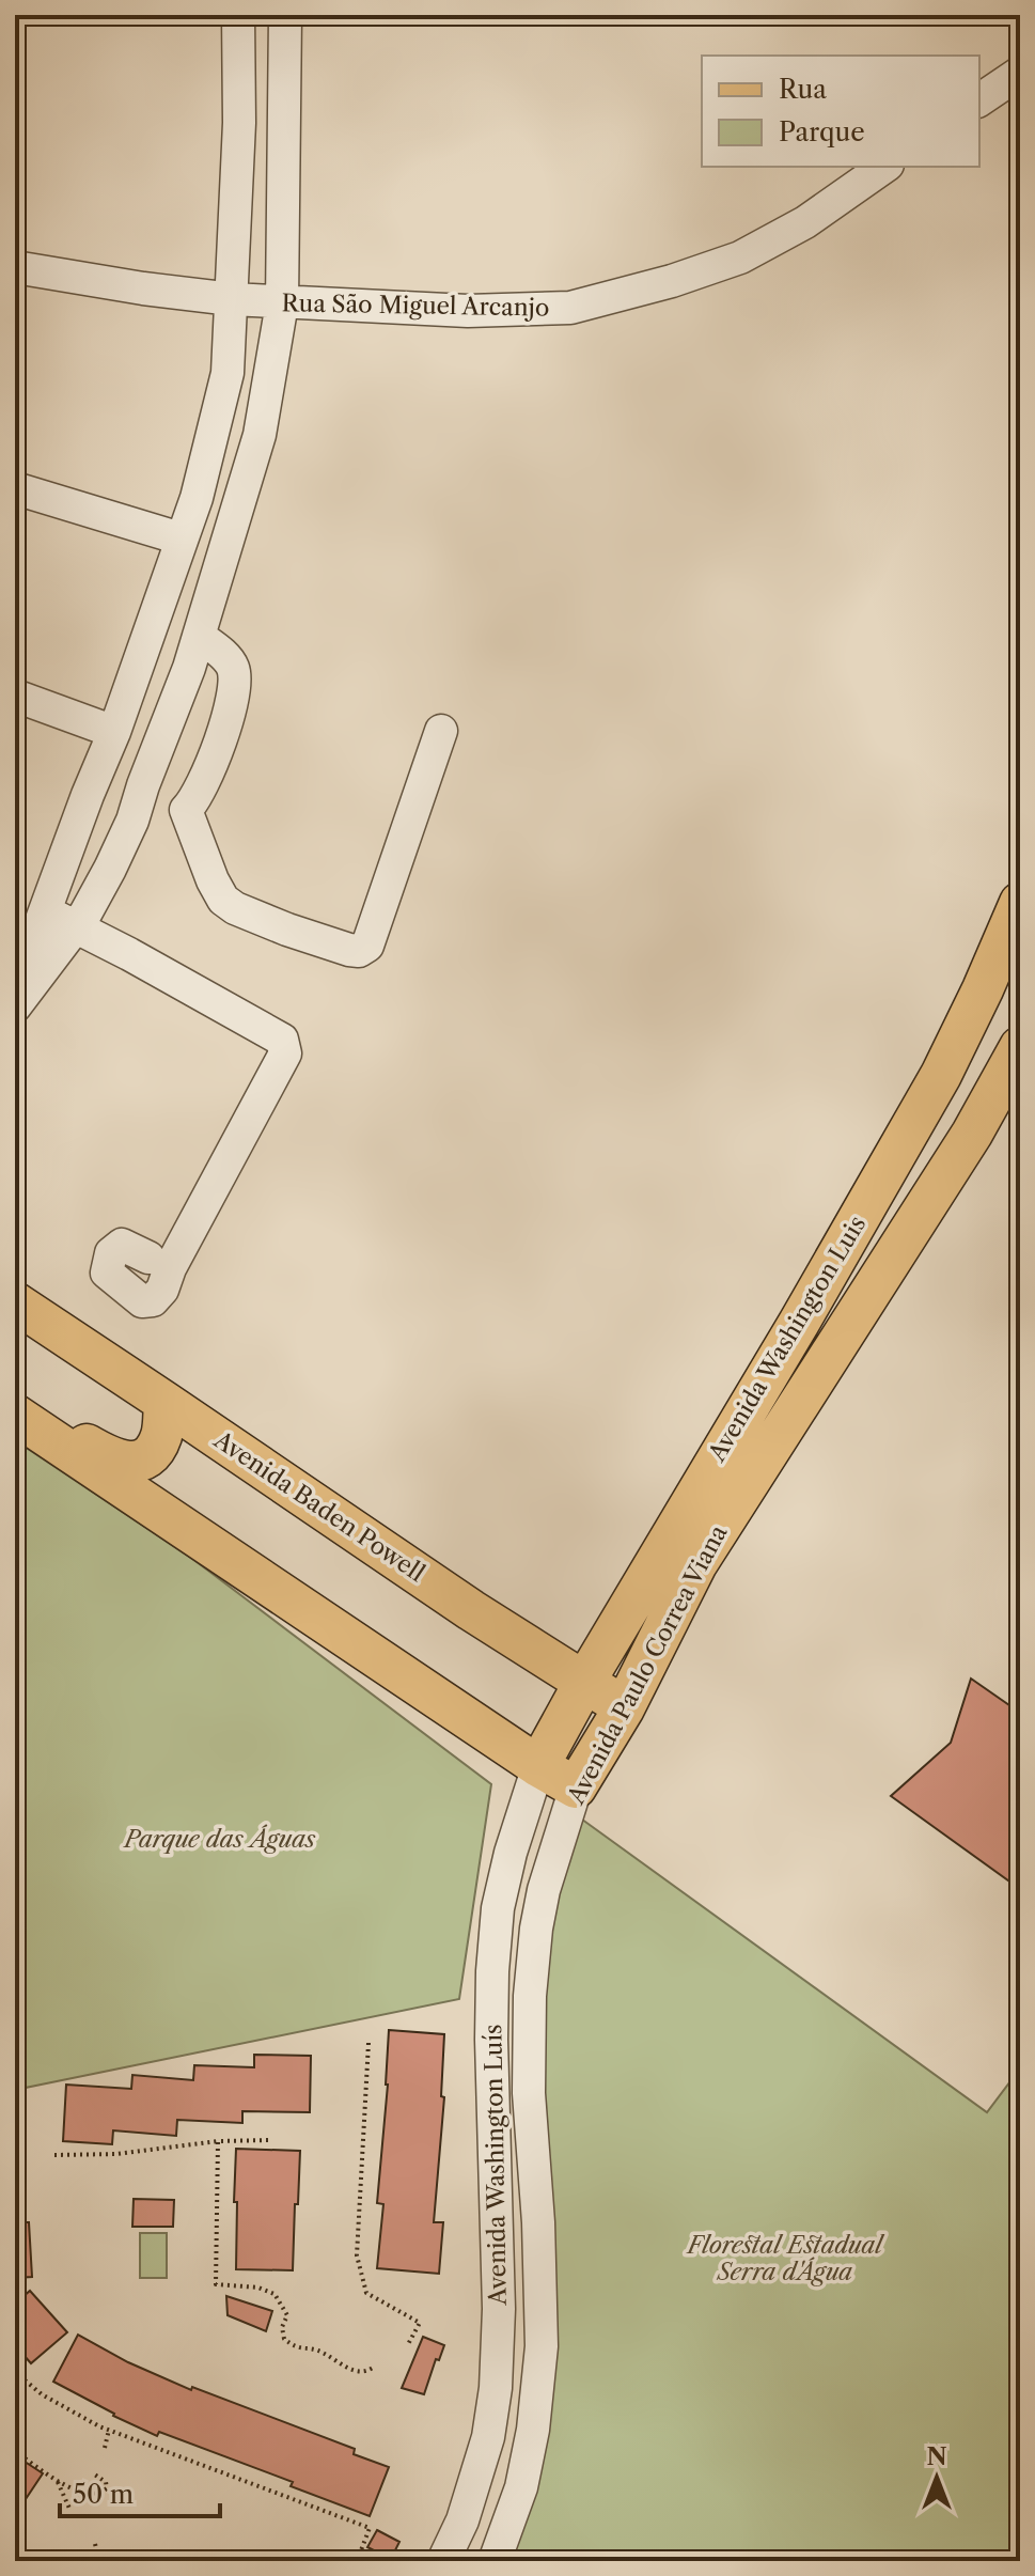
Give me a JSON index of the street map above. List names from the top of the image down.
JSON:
{
  "streets": {
    "main road": ["Avenida Washington Luis", "Avenida Baden Powell", "Avenida Paulo Correa Viana"],
    "street": ["Rua São Miguel Arcanjo", "Avenida Washington Luís"]
  },
  "crossings": [
    ["Avenida Washington Luis", "Avenida Baden Powell"],
    ["Avenida Washington Luis", "Avenida Washington Luís"],
    ["Avenida Baden Powell", "Avenida Paulo Correa Viana"]
  ],
  "parks": ["Parque das Águas", "Florestal Estadual Serra d'Água"],
  "legend": ["Rua", "Parque"],
  "scale_bar": "50 m",
  "north": "top"
}
